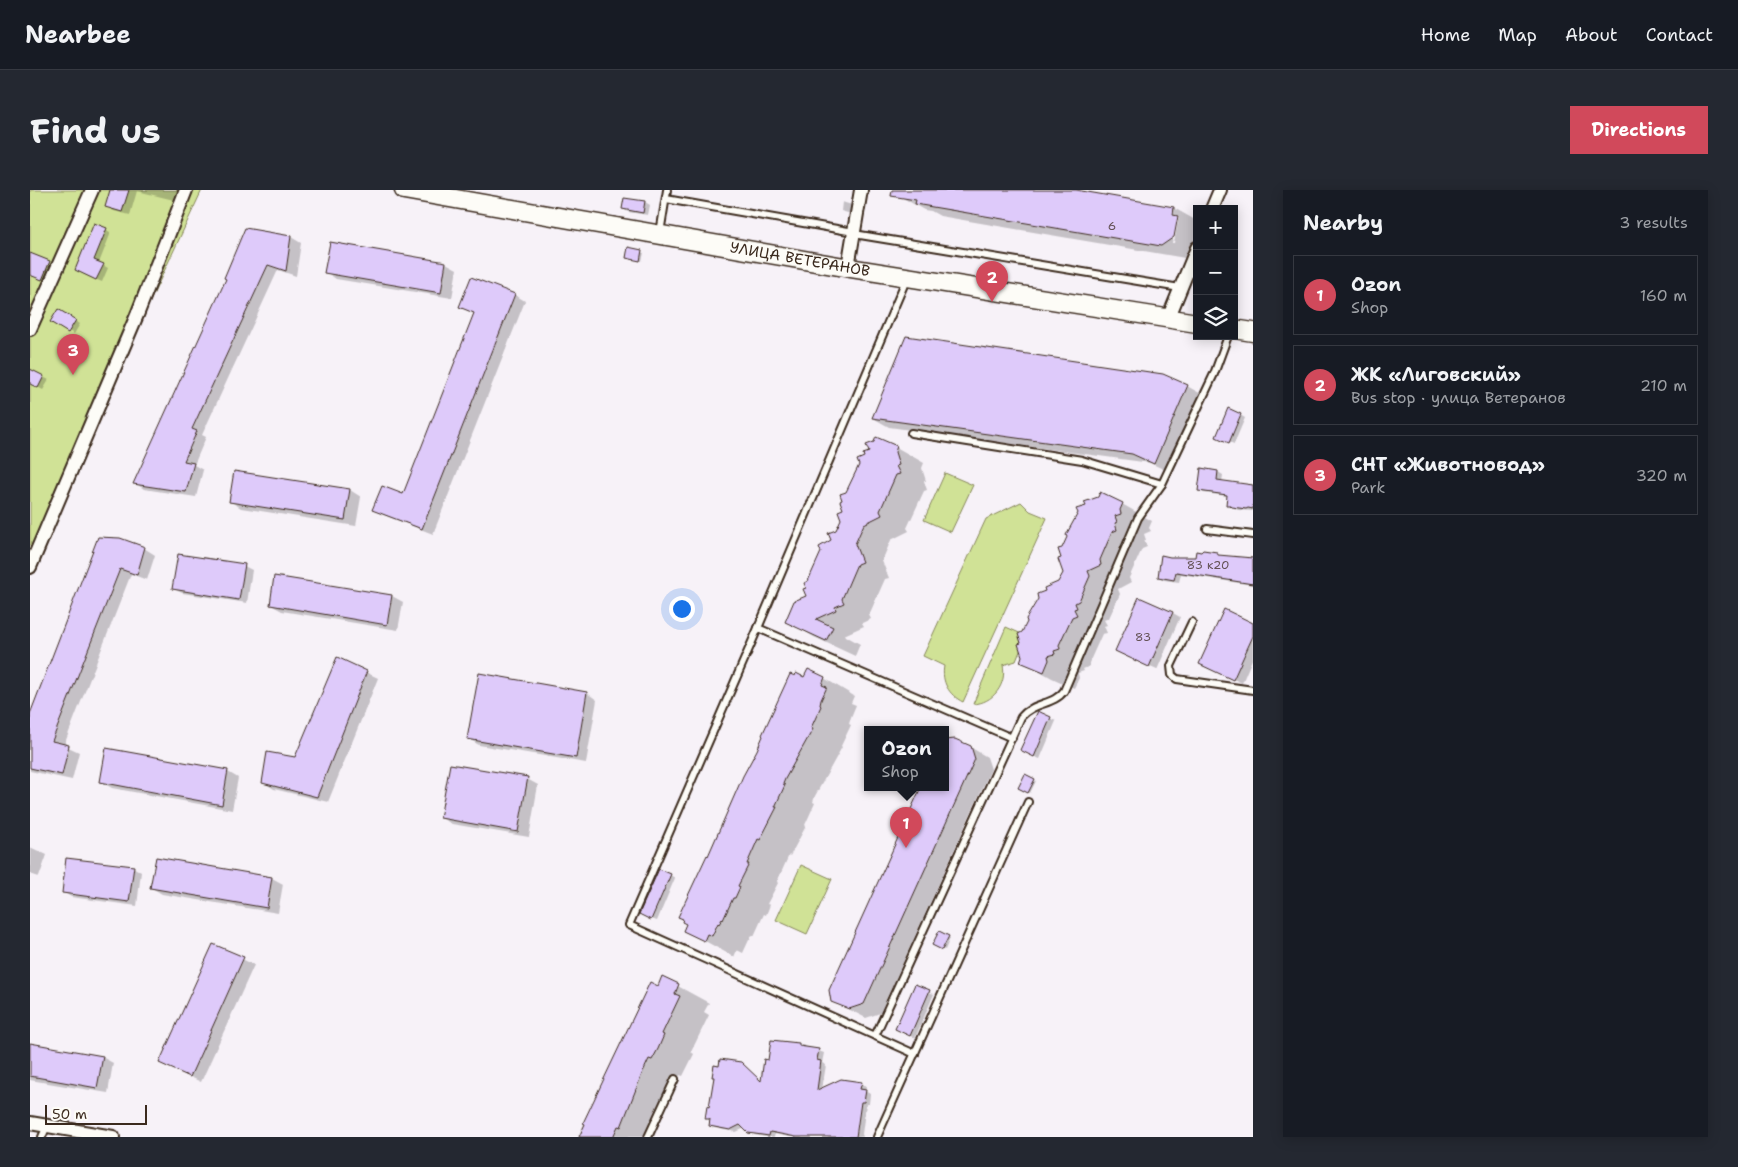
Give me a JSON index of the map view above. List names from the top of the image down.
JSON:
{
  "streets": {
    "street": ["УЛИЦА ВЕТЕРАНОВ"]
  },
  "house_numbers": ["6", "83 к20", "83"],
  "scale_bar": "50 m",
  "page": {
    "header": "Nearbee",
    "nav": [
      "Home",
      "Map",
      "About",
      "Contact"
    ],
    "buttons": "Directions",
    "title": "Find us",
    "heading": ["Nearby", "3 results"],
    "map_buttons": ["+", "−"],
    "list": [
      {
        "mark": "1",
        "name": "Ozon",
        "note": "Shop",
        "value": "160 m"
      },
      {
        "mark": "2",
        "name": "ЖК «Лиговский»",
        "note": "Bus stop · улица Ветеранов",
        "value": "210 m"
      },
      {
        "mark": "3",
        "name": "СНТ «Животновод»",
        "note": "Park",
        "value": "320 m"
      }
    ],
    "pins": ["2", "3", "1"],
    "popup": ["Ozon", "Shop"],
    "scale": "50 m"
  }
}
